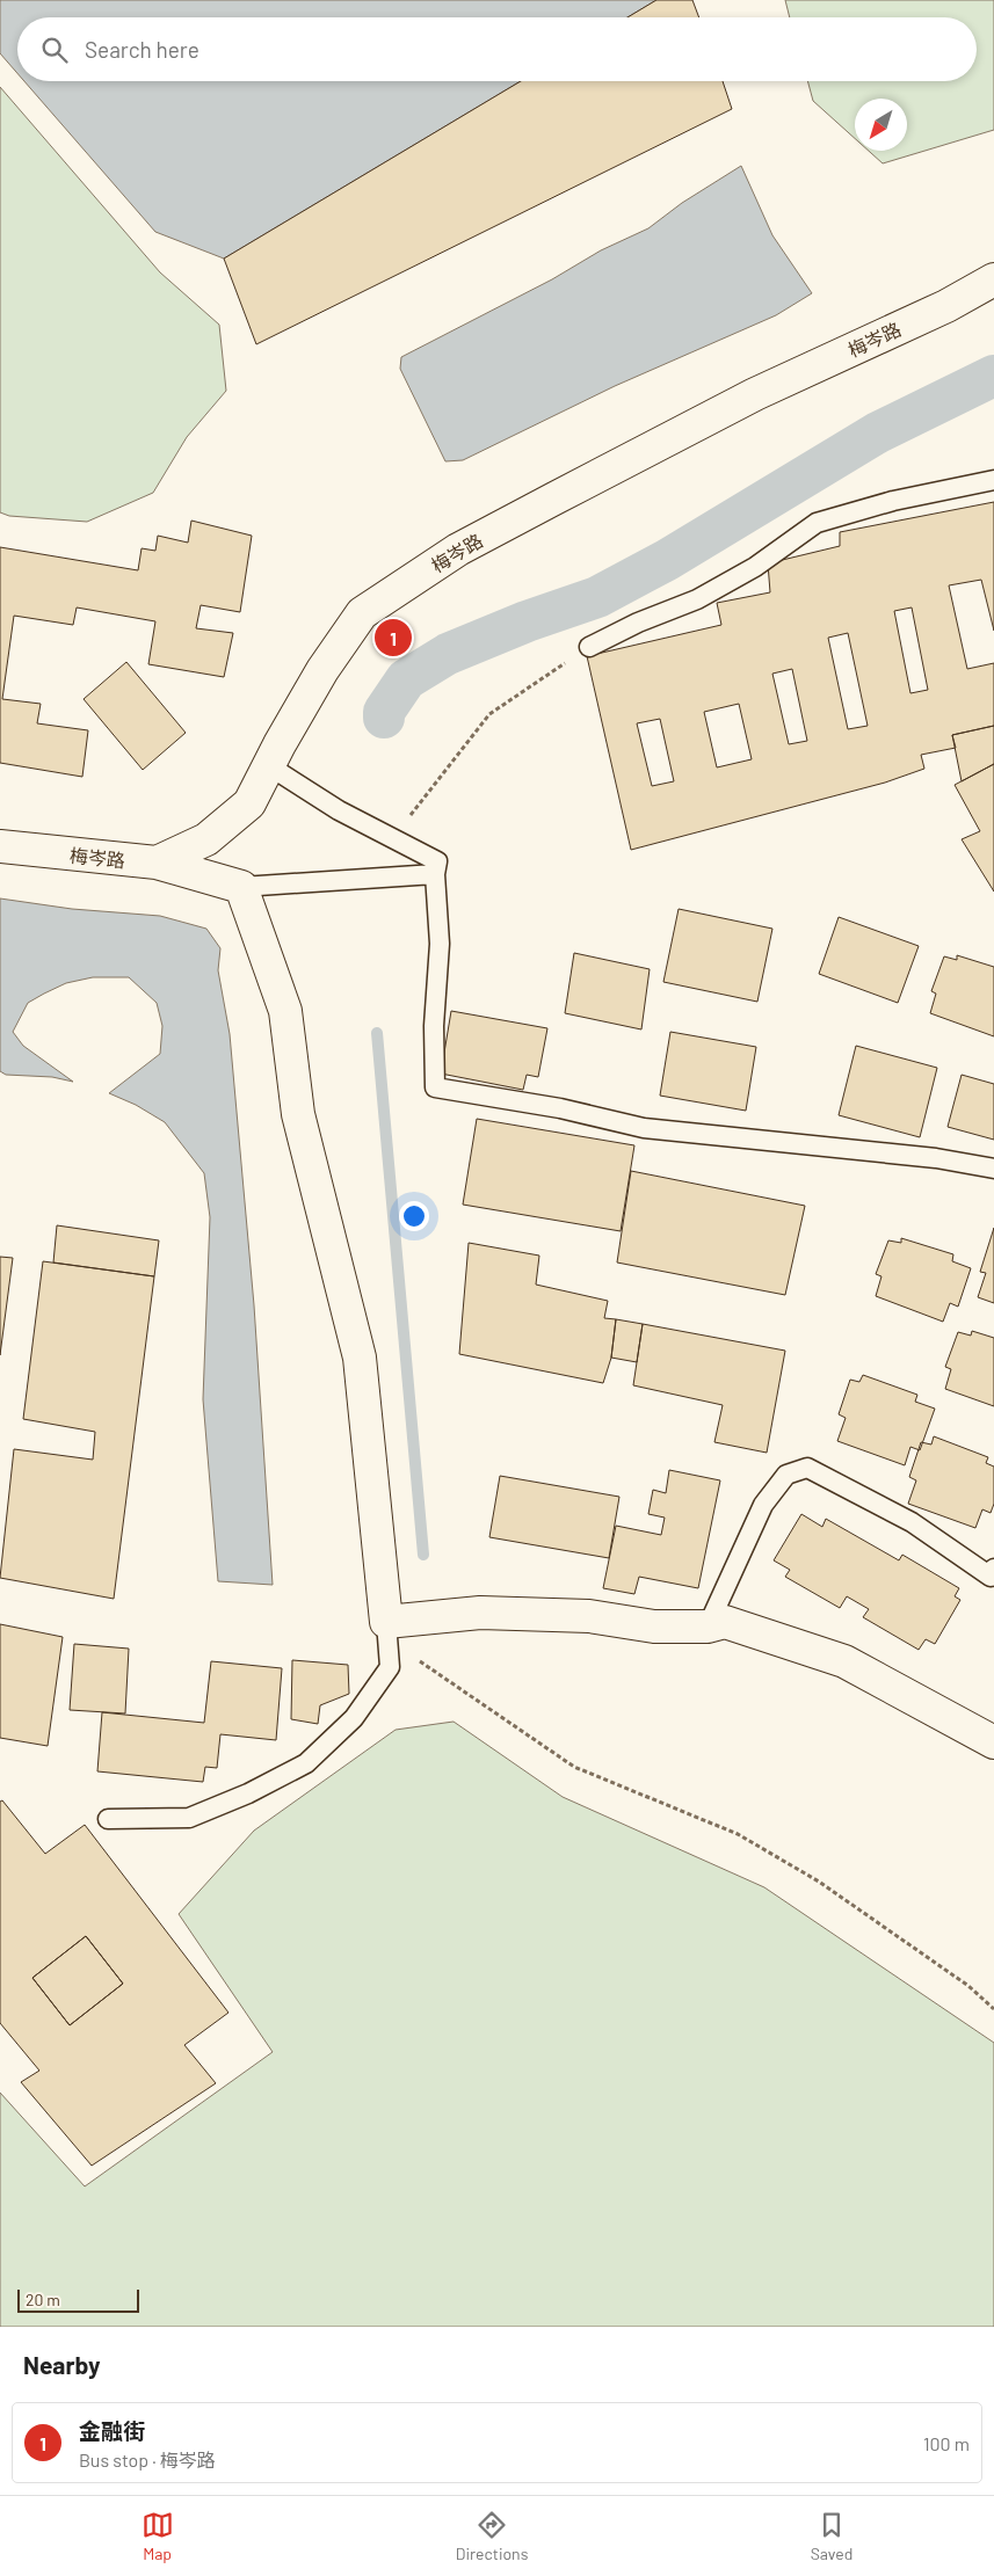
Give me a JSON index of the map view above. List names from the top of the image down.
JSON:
{
  "streets": {
    "street": ["梅岑路"]
  },
  "scale_bar": "20 m",
  "north": "bottom left",
  "page": {
    "search": "Search here",
    "pins": "1",
    "scale": "20 m",
    "heading": "Nearby",
    "list": [
      {
        "mark": "1",
        "name": "金融街",
        "note": "Bus stop · 梅岑路",
        "value": "100 m"
      }
    ],
    "nav": ["Map", "Directions", "Saved"]
  }
}
